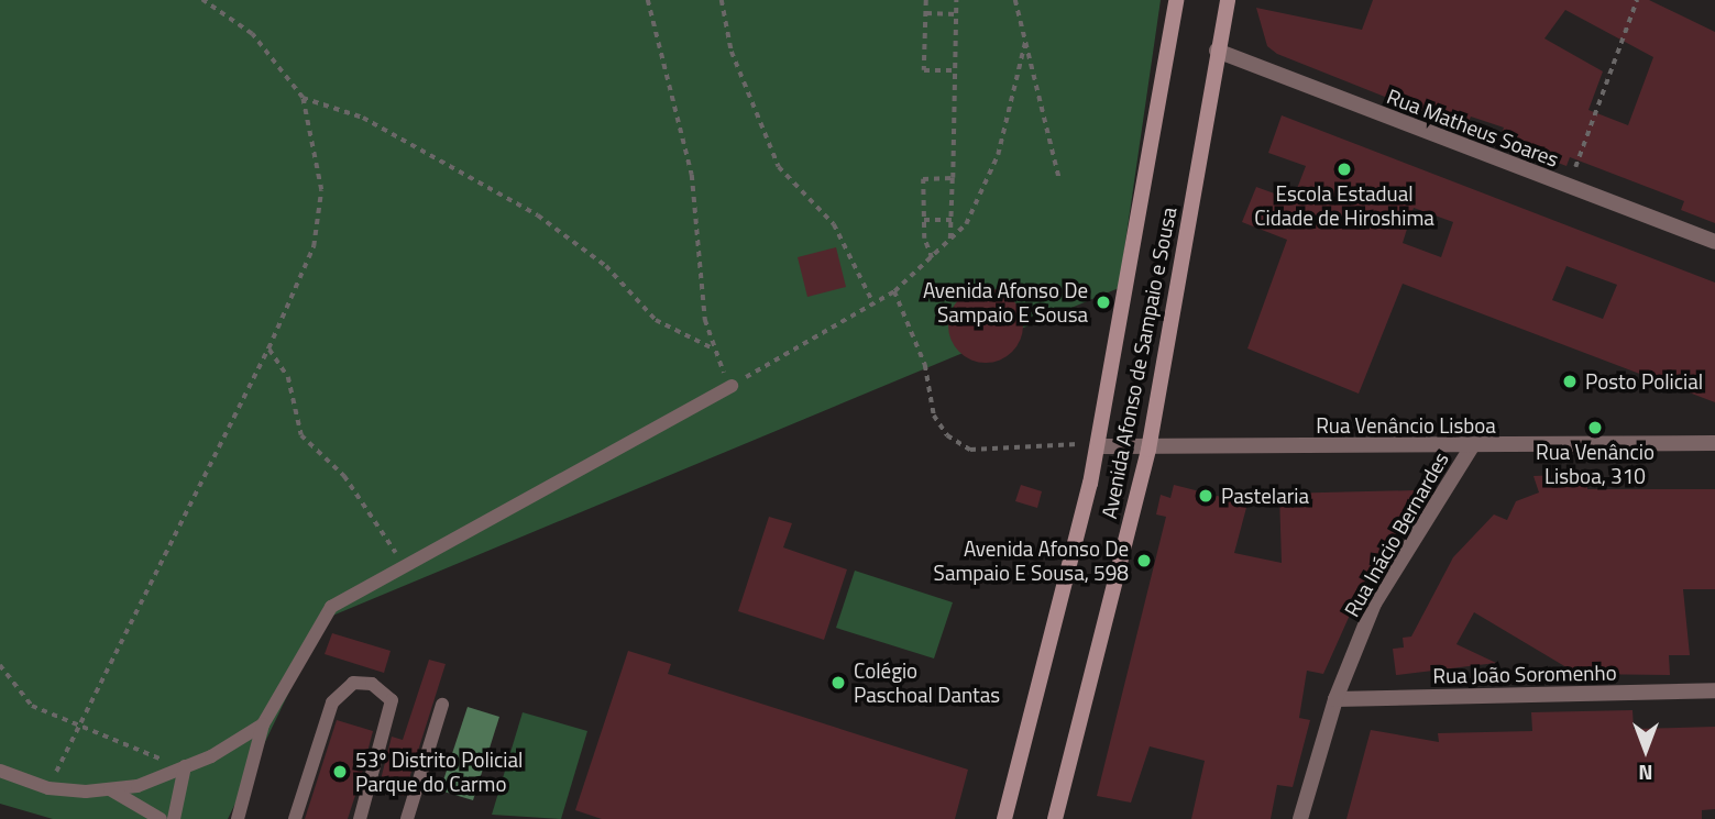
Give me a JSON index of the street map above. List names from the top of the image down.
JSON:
{
  "streets": {
    "main road": ["Avenida Afonso de Sampaio e Sousa"],
    "street": [
      "Rua Matheus Soares",
      "Rua Venâncio Lisboa",
      "Rua Inácio Bernardes",
      "Rua João Soromenho"
    ]
  },
  "crossings": [
    ["Rua Matheus Soares", "Avenida Afonso de Sampaio e Sousa"],
    ["Avenida Afonso de Sampaio e Sousa", "Rua Venâncio Lisboa"],
    ["Rua Venâncio Lisboa", "Rua Inácio Bernardes"],
    ["Rua Inácio Bernardes", "Rua João Soromenho"]
  ],
  "places": [
    "Escola Estadual Cidade de Hiroshima",
    "Avenida Afonso De Sampaio E Sousa",
    "Posto Policial",
    "Rua Venâncio Lisboa, 310",
    "Pastelaria",
    "Avenida Afonso De Sampaio E Sousa, 598",
    "Colégio Paschoal Dantas",
    "53º Distrito Policial Parque do Carmo"
  ],
  "north": "bottom"
}
